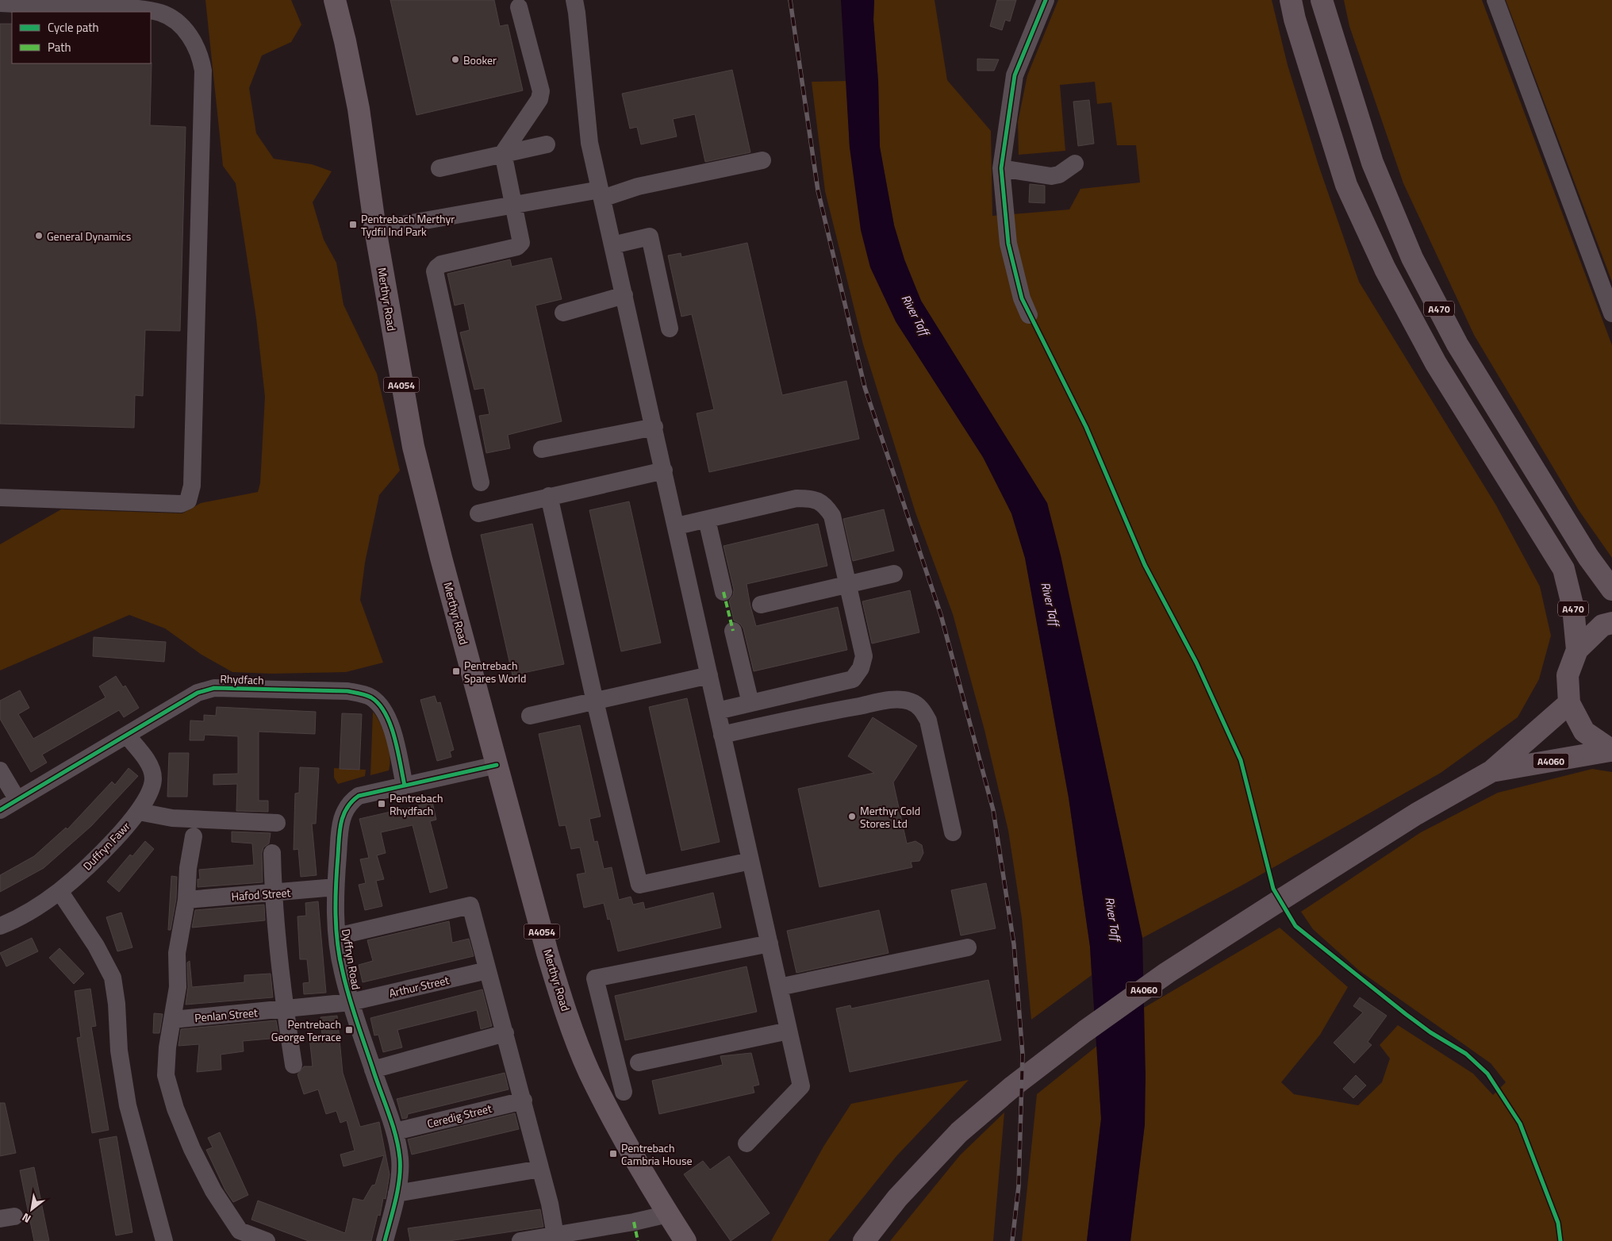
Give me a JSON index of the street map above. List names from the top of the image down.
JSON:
{
  "streets": {
    "highway": ["A470", "A4060"],
    "main road": ["Merthyr Road", "A4054"],
    "street": [
      "Rhydfach",
      "Duffryn Fawr",
      "Hafod Street",
      "Dyffryn Road",
      "Arthur Street",
      "Penlan Street",
      "Ceredig Street"
    ]
  },
  "crossings": [
    ["Merthyr Road", "Dyffryn Road"],
    ["Rhydfach", "Duffryn Fawr"],
    ["Rhydfach", "Dyffryn Road"],
    ["Hafod Street", "Dyffryn Road"],
    ["Dyffryn Road", "Arthur Street"],
    ["Dyffryn Road", "Penlan Street"],
    ["Dyffryn Road", "Ceredig Street"],
    ["Arthur Street", "Penlan Street"]
  ],
  "water": ["River Taff"],
  "places": {
    "other": ["Booker", "General Dynamics", "Merthyr Cold Stores Ltd"],
    "transit": [
      "Pentrebach Merthyr Tydfil Ind Park",
      "Pentrebach Spares World",
      "Pentrebach Rhydfach",
      "Pentrebach George Terrace",
      "Pentrebach Cambria House"
    ]
  },
  "legend": ["Cycle path", "Path"],
  "north": "bottom left"
}
